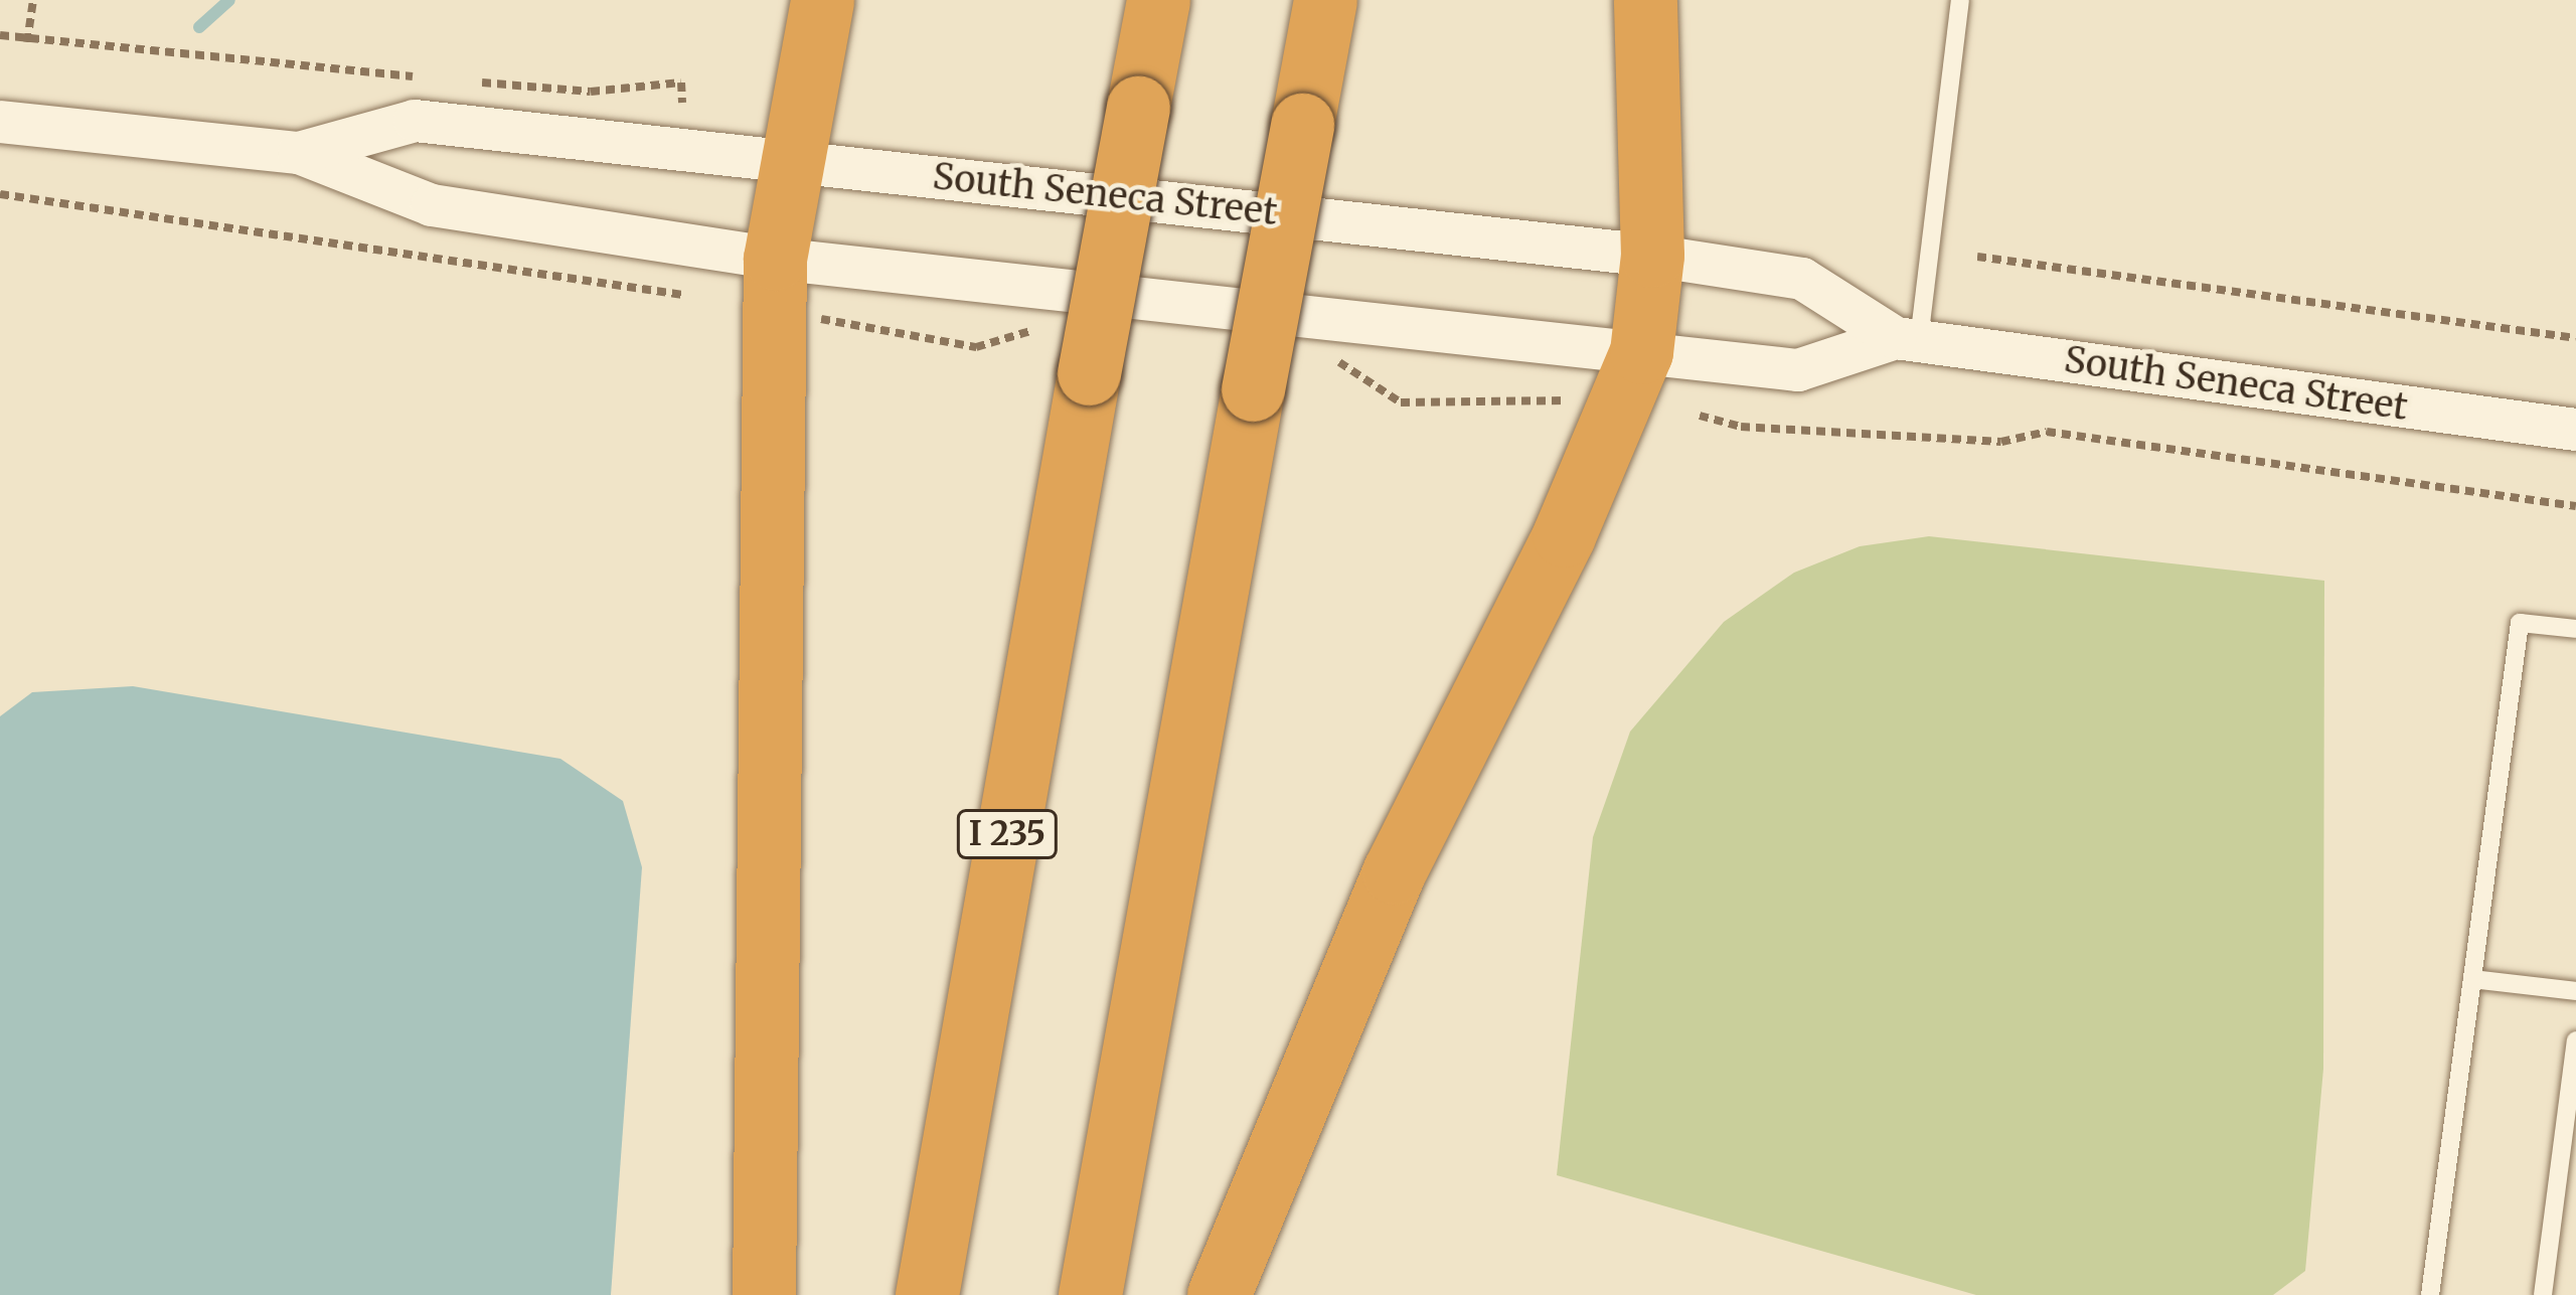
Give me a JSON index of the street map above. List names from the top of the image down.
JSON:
{
  "streets": {
    "highway": ["I 235"],
    "street": ["South Seneca Street"]
  }
}
